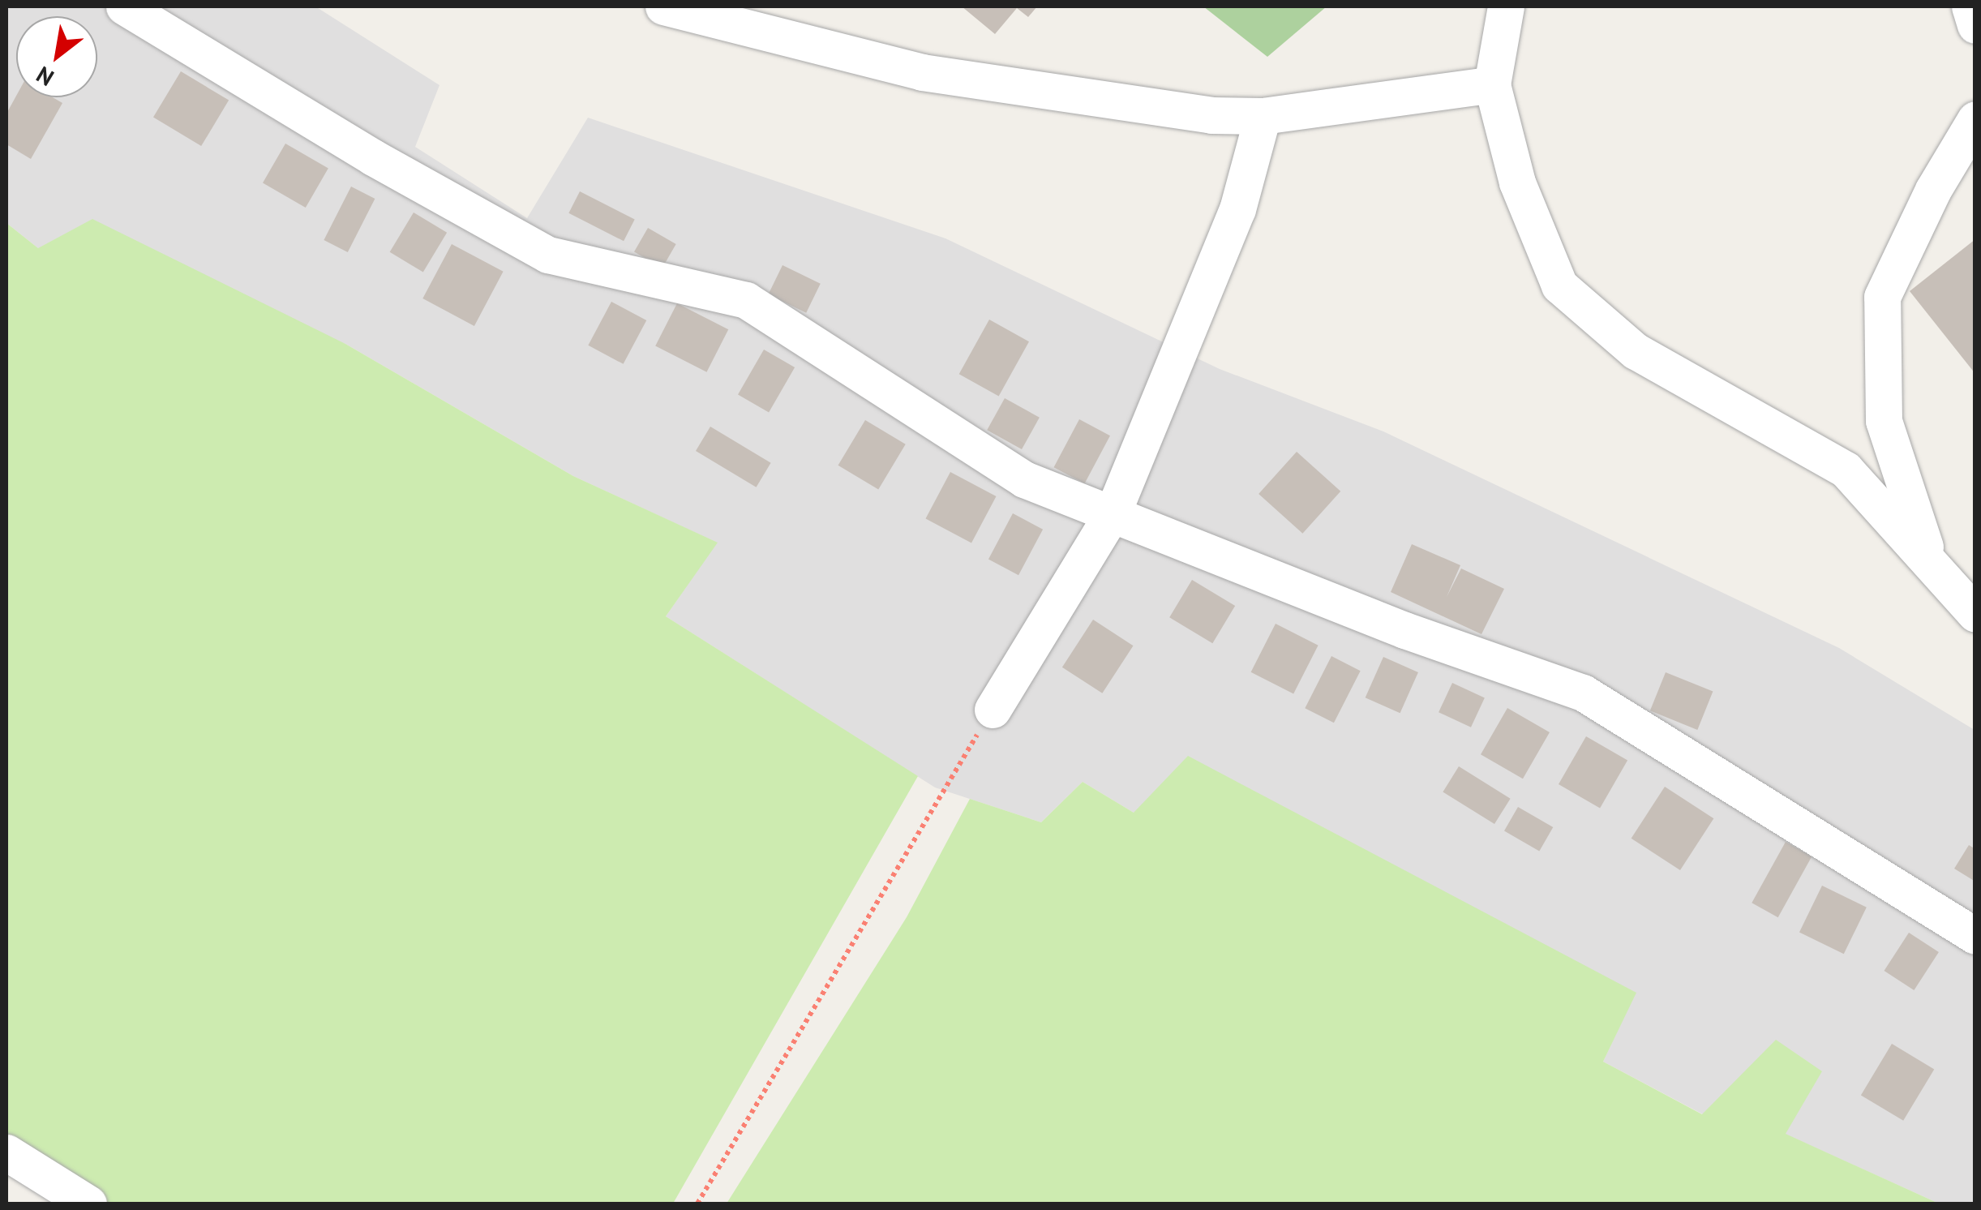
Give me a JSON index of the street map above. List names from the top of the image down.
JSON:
{
  "north": "bottom left"
}
